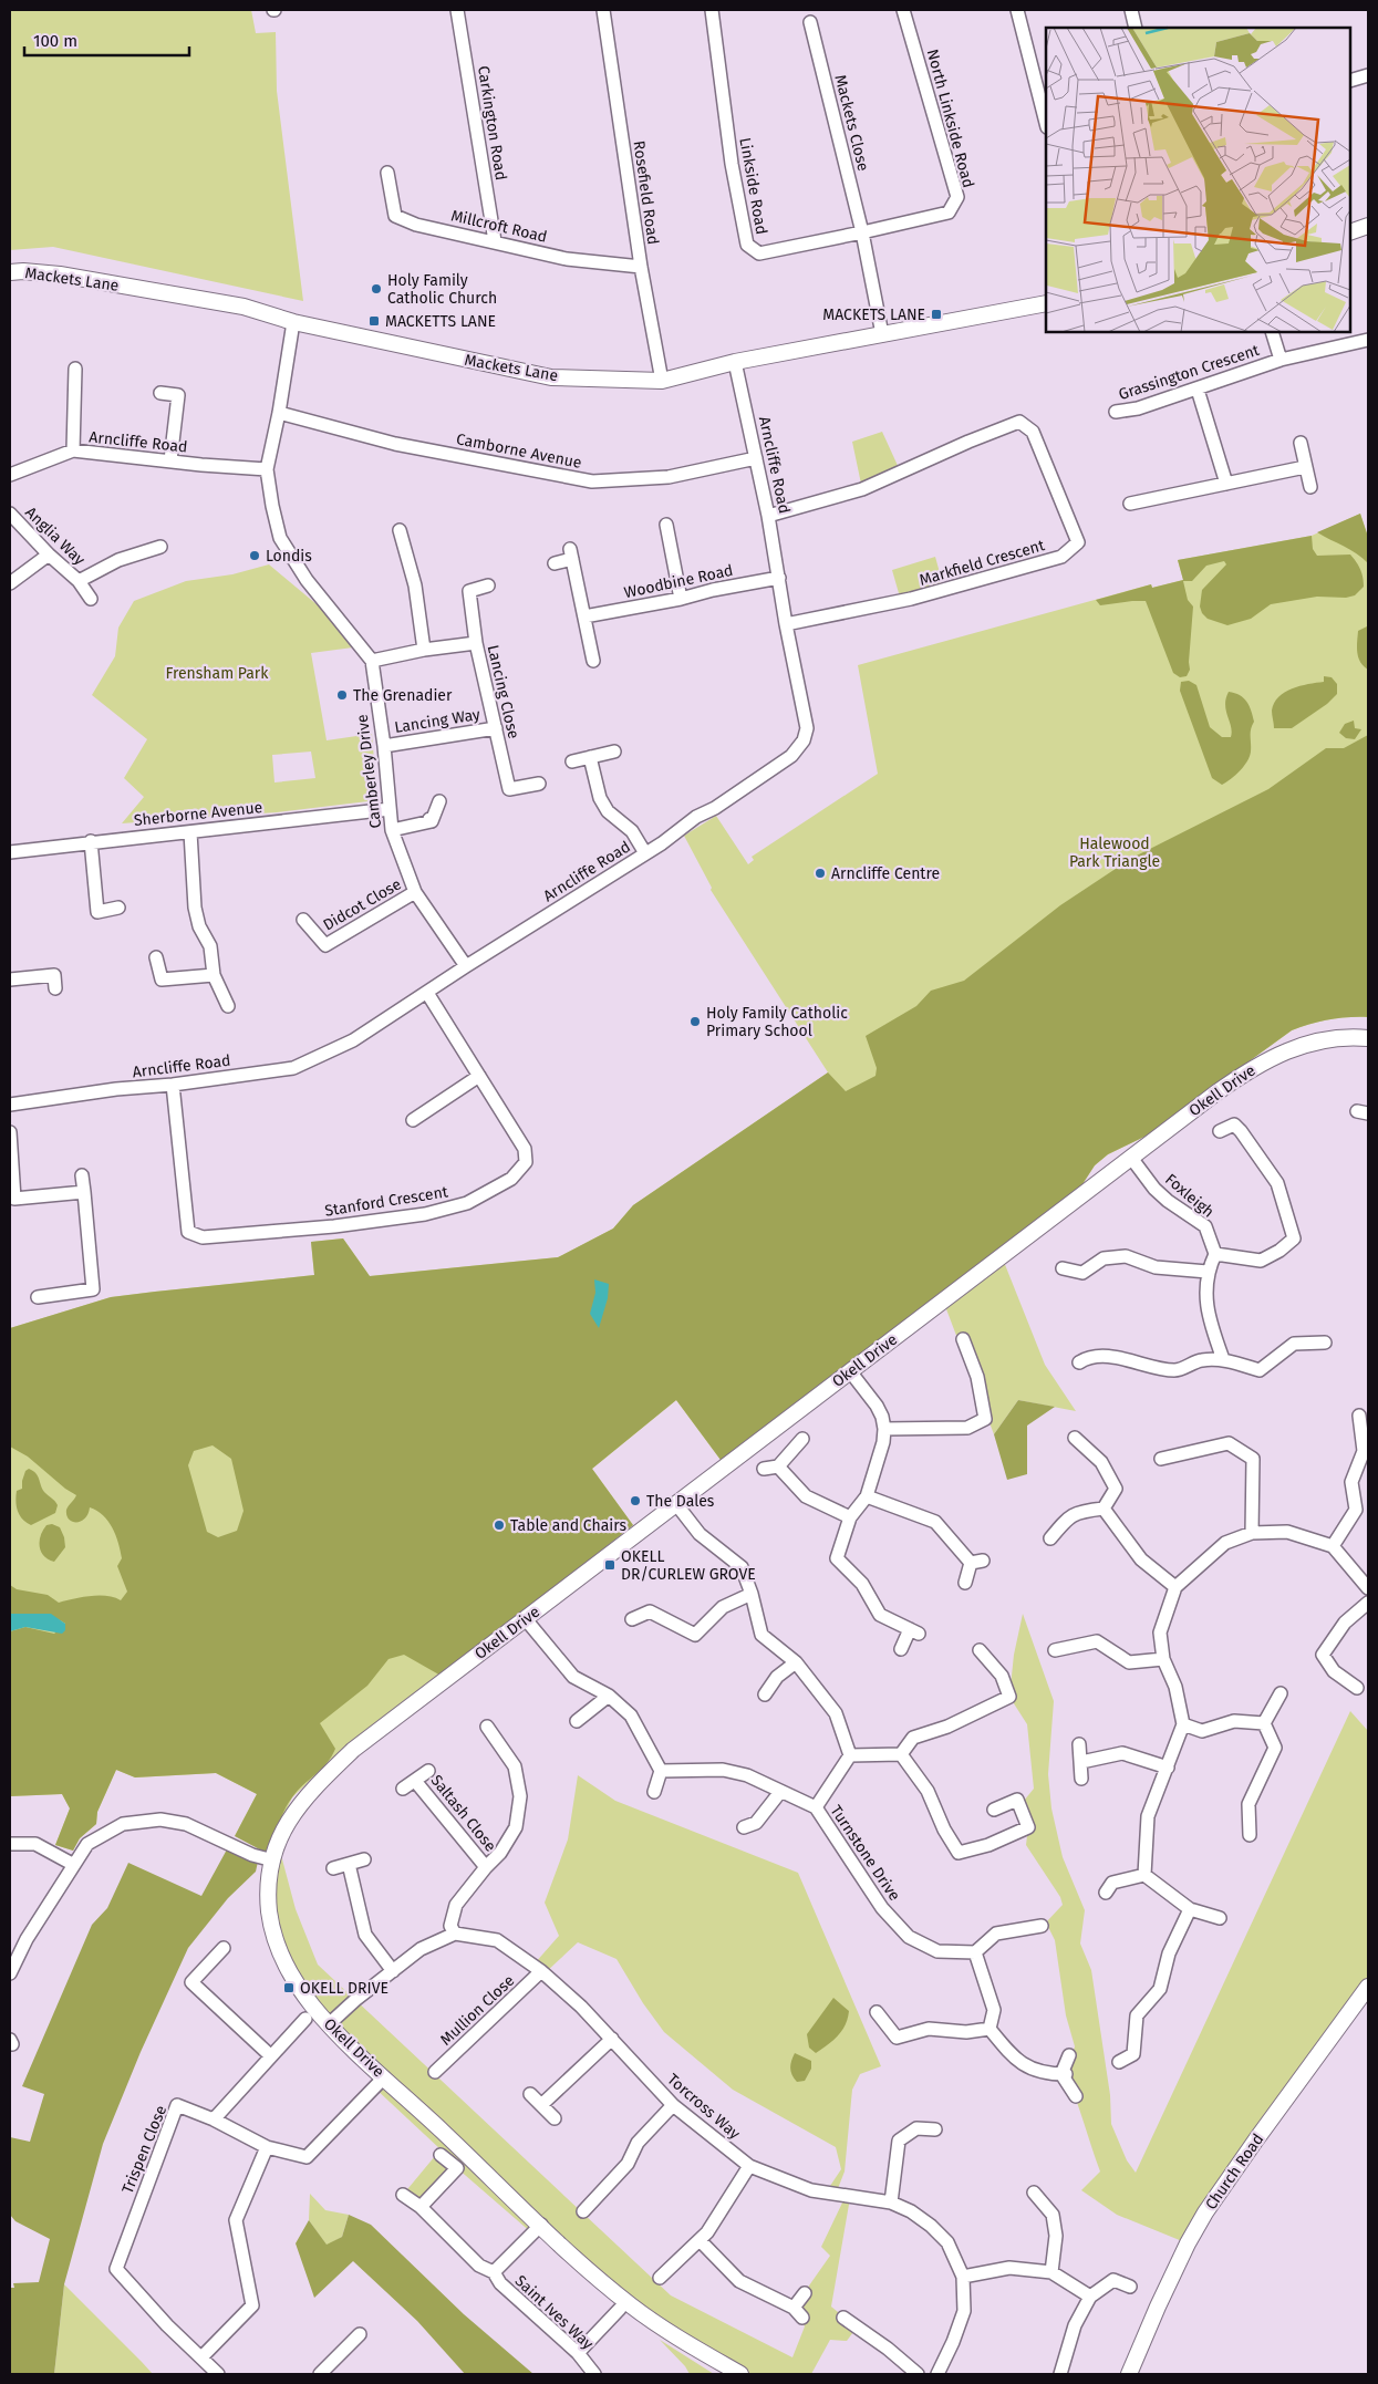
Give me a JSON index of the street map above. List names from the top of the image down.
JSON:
{
  "streets": {
    "street": [
      "North Linkside Road",
      "Carkington Road",
      "Mackets Close",
      "Linkside Road",
      "Rosefield Road",
      "Millcroft Road",
      "Mackets Lane",
      "Grassington Crescent",
      "Arncliffe Road",
      "Camborne Avenue",
      "Anglia Way",
      "Markfield Crescent",
      "Woodbine Road",
      "Lancing Close",
      "Lancing Way",
      "Camberley Drive",
      "Sherborne Avenue",
      "Didcot Close",
      "Okell Drive",
      "Foxleigh",
      "Stanford Crescent",
      "Saltash Close",
      "Turnstone Drive",
      "Mullion Close",
      "Torcross Way",
      "Trispen Close",
      "Church Road",
      "Saint Ives Way"
    ]
  },
  "crossings": [
    ["North Linkside Road", "Mackets Close"],
    ["North Linkside Road", "Linkside Road"],
    ["Carkington Road", "Millcroft Road"],
    ["Mackets Close", "Linkside Road"],
    ["Rosefield Road", "Millcroft Road"],
    ["Rosefield Road", "Mackets Lane"],
    ["Mackets Lane", "Arncliffe Road"],
    ["Arncliffe Road", "Camborne Avenue"],
    ["Arncliffe Road", "Markfield Crescent"],
    ["Arncliffe Road", "Woodbine Road"],
    ["Arncliffe Road", "Camberley Drive"],
    ["Arncliffe Road", "Stanford Crescent"],
    ["Lancing Close", "Lancing Way"],
    ["Lancing Way", "Camberley Drive"],
    ["Camberley Drive", "Sherborne Avenue"],
    ["Camberley Drive", "Didcot Close"],
    ["Okell Drive", "Foxleigh"],
    ["Okell Drive", "Trispen Close"],
    ["Okell Drive", "Saint Ives Way"],
    ["Mullion Close", "Torcross Way"]
  ],
  "parks": ["Frensham Park", "Halewood Park Triangle"],
  "places": {
    "other": [
      "Holy Family Catholic Church",
      "Londis",
      "The Grenadier",
      "Arncliffe Centre",
      "Holy Family Catholic Primary School",
      "The Dales",
      "Table and Chairs"
    ],
    "transit": [
      "MACKETS LANE",
      "MACKETTS LANE",
      "OKELL DR/CURLEW GROVE",
      "OKELL DRIVE"
    ]
  },
  "scale_bar": "100 m"
}
